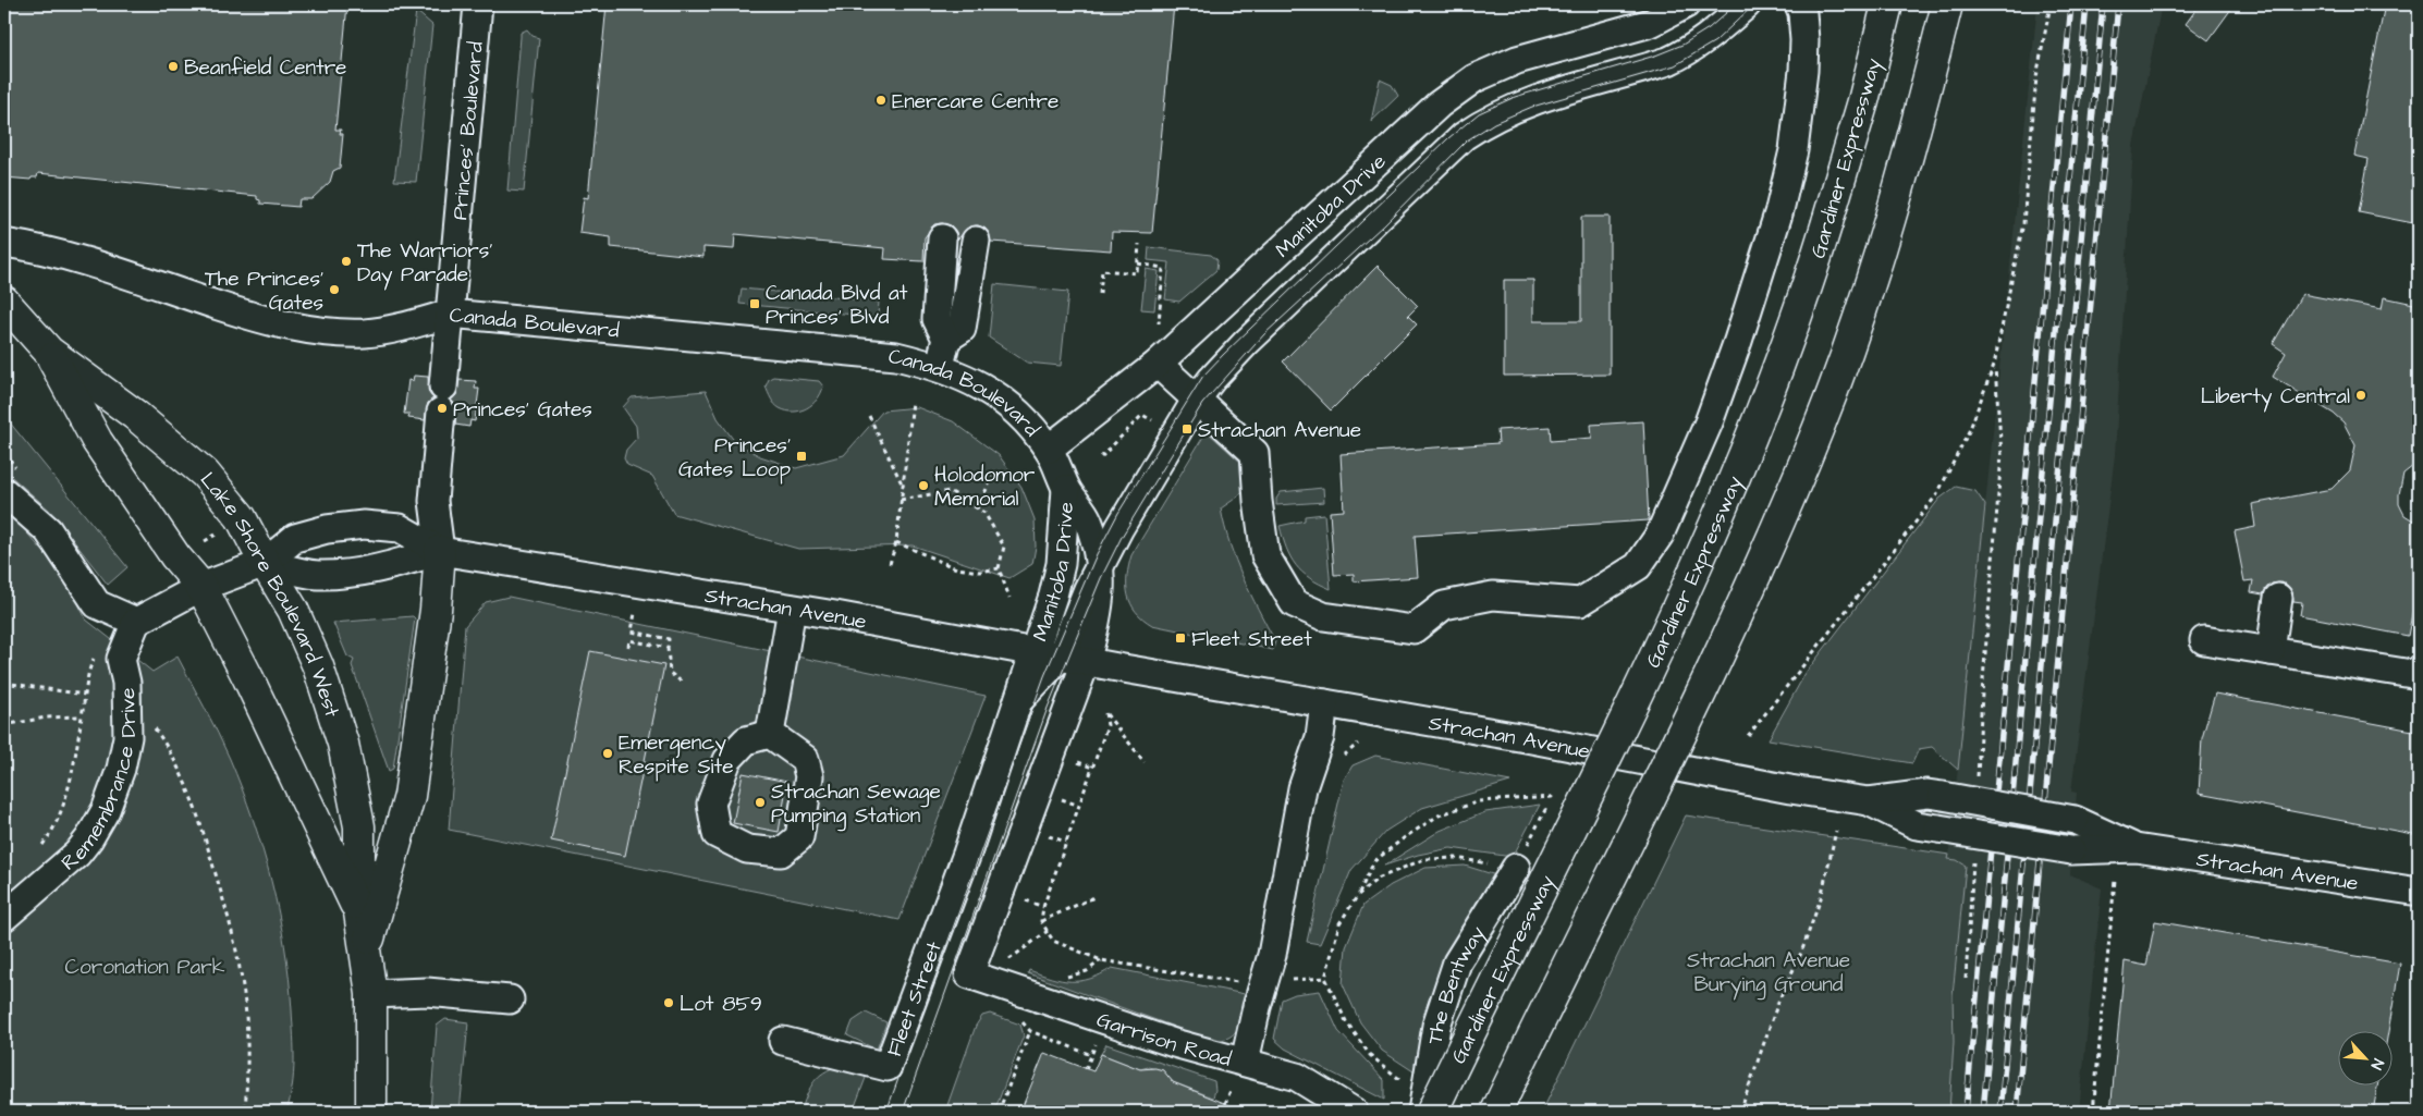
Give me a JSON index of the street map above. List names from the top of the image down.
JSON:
{
  "streets": {
    "highway": ["Gardiner Expressway", "Lake Shore Boulevard West"],
    "street": [
      "Princes' Boulevard",
      "Manitoba Drive",
      "Canada Boulevard",
      "Strachan Avenue",
      "Remembrance Drive",
      "The Bentway",
      "Fleet Street",
      "Garrison Road"
    ]
  },
  "crossings": [
    ["Princes' Boulevard", "Canada Boulevard"],
    ["Princes' Boulevard", "Strachan Avenue"],
    ["Gardiner Expressway", "The Bentway"],
    ["Manitoba Drive", "Canada Boulevard"],
    ["Manitoba Drive", "Strachan Avenue"],
    ["Manitoba Drive", "Fleet Street"],
    ["Manitoba Drive", "Garrison Road"],
    ["Lake Shore Boulevard West", "Strachan Avenue"],
    ["Strachan Avenue", "Fleet Street"],
    ["Strachan Avenue", "Garrison Road"]
  ],
  "parks": ["Strachan Avenue Burying Ground", "Coronation Park"],
  "places": {
    "other": [
      "Beanfield Centre",
      "Enercare Centre",
      "The Warriors' Day Parade",
      "The Princes' Gates",
      "Liberty Central",
      "Princes' Gates",
      "Holodomor Memorial",
      "Emergency Respite Site",
      "Strachan Sewage Pumping Station",
      "Lot 859"
    ],
    "transit": [
      "Canada Blvd at Princes' Blvd",
      "Strachan Avenue",
      "Princes' Gates Loop",
      "Fleet Street"
    ]
  },
  "north": "bottom right"
}
